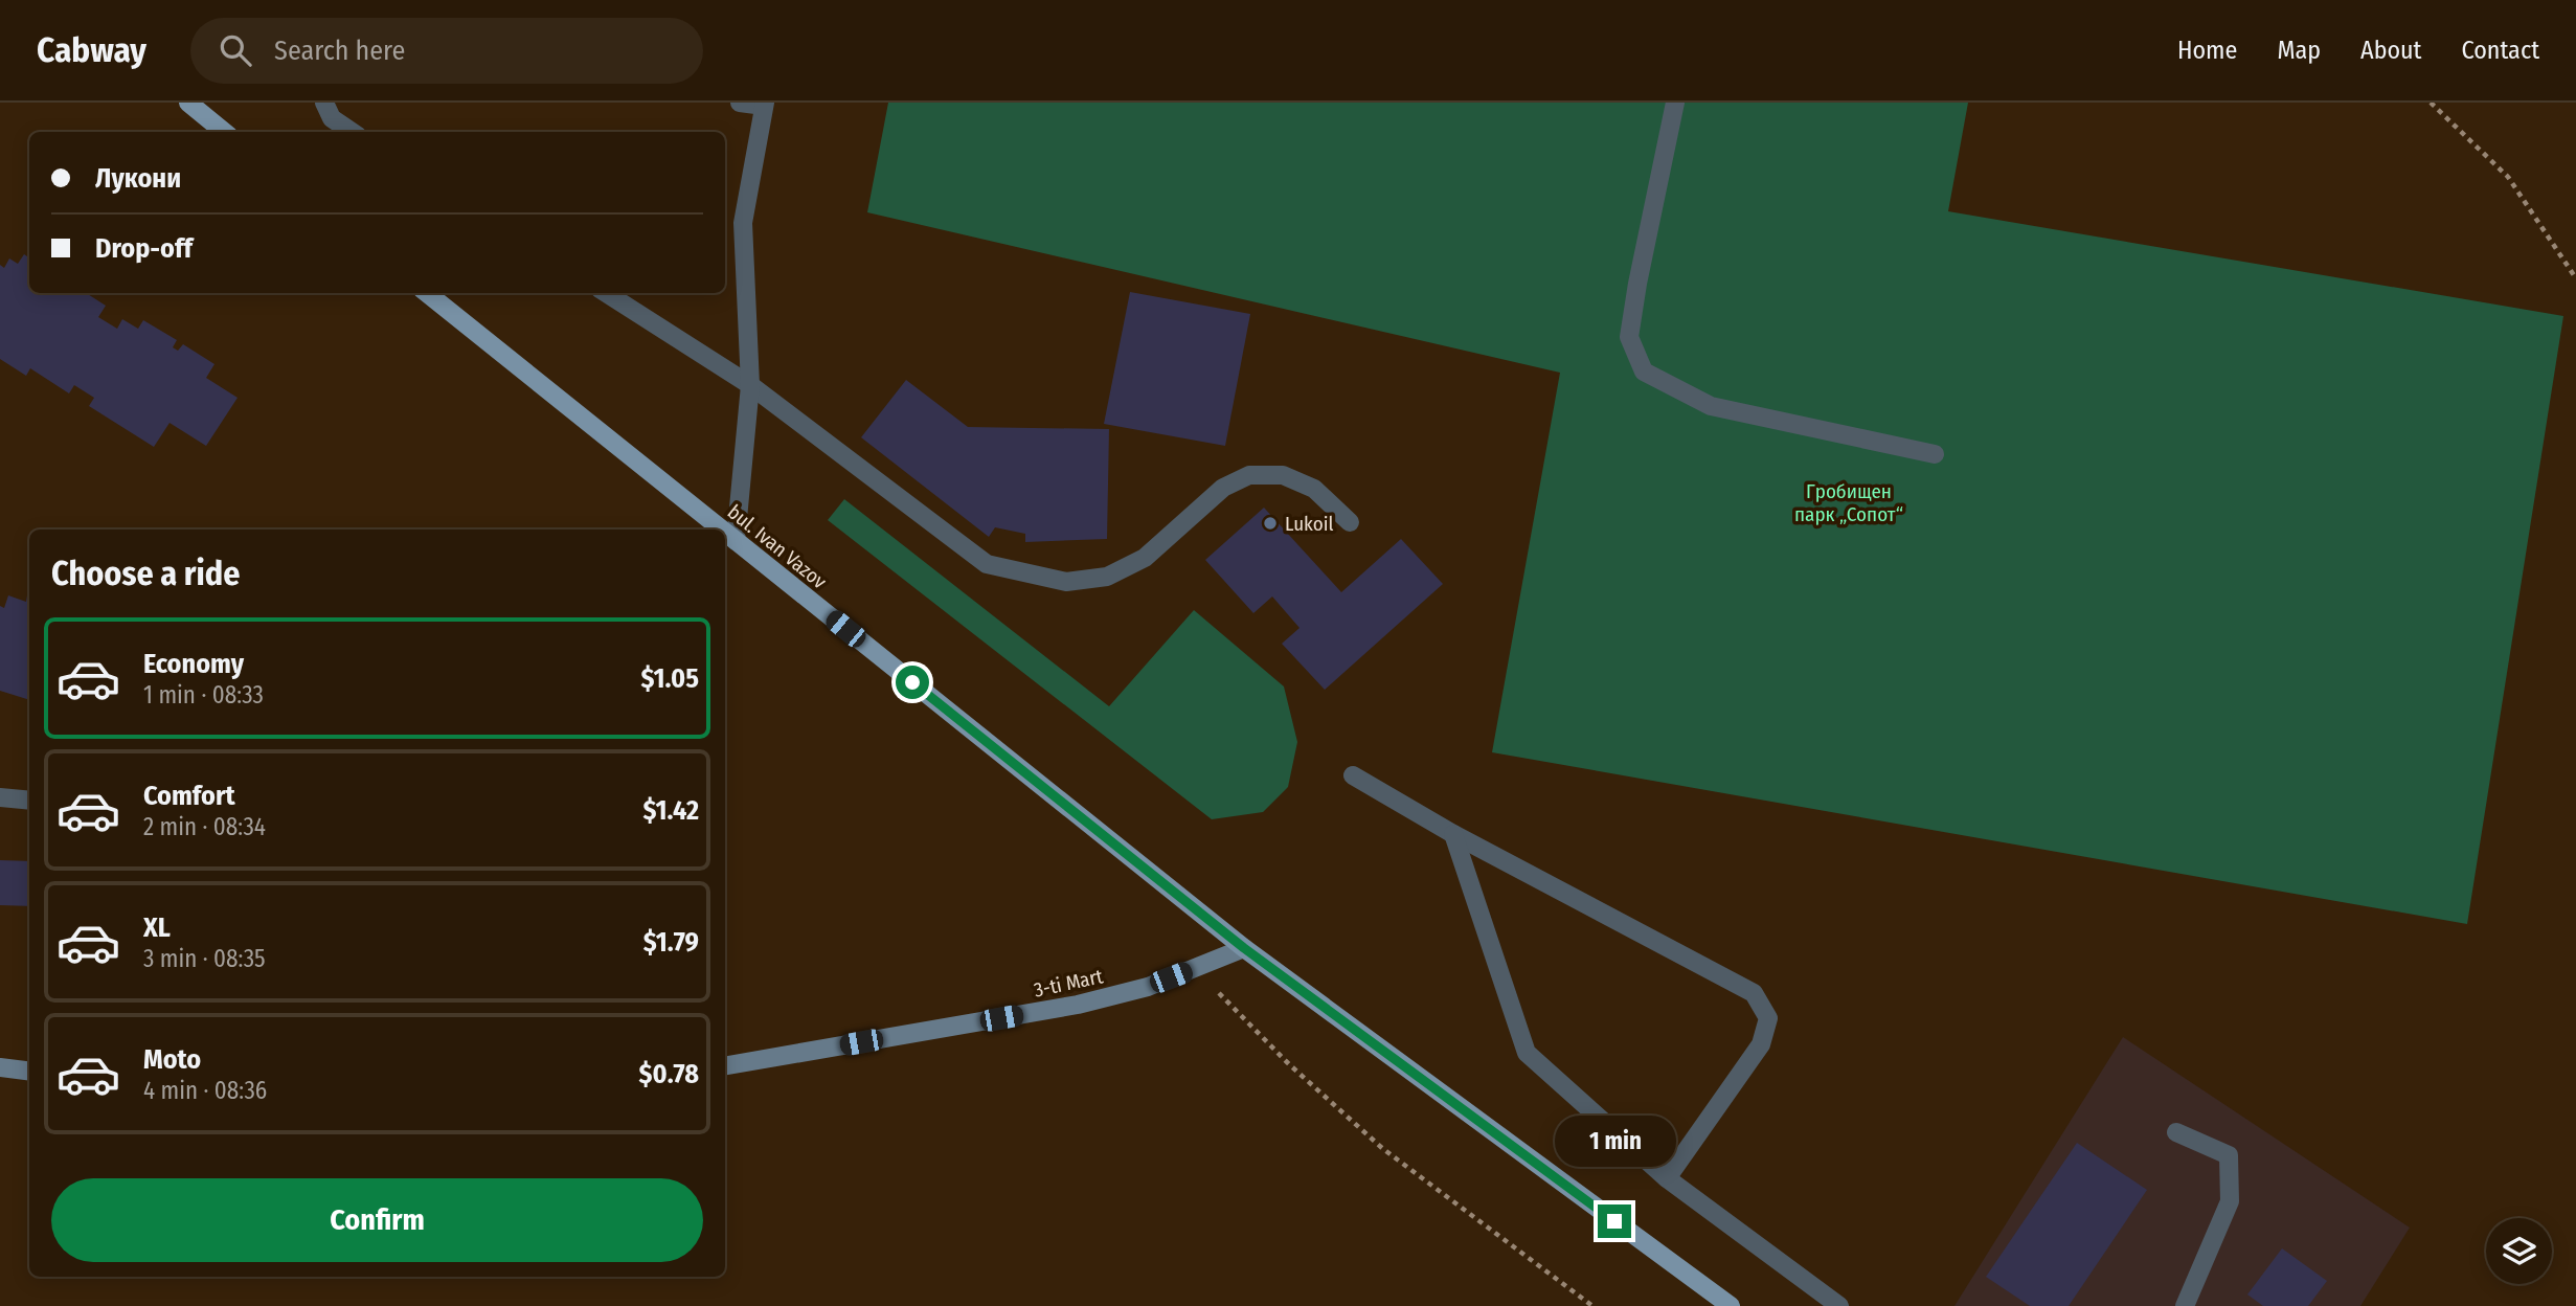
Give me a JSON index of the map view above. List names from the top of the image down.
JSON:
{
  "streets": {
    "main road": ["bul. Ivan Vazov"],
    "street": ["3-ti Mart"]
  },
  "crossings": [
    ["bul. Ivan Vazov", "3-ti Mart"]
  ],
  "parks": ["Гробищен парк „Сопот“"],
  "places": ["Lukoil"],
  "page": {
    "header": "Cabway",
    "search": "Search here",
    "nav": [
      "Home",
      "Map",
      "About",
      "Contact"
    ],
    "banner": ["Лукони", "Drop-off"],
    "heading": "Choose a ride",
    "list": [
      {
        "name": "Economy",
        "note": "1 min · 08:33",
        "value": "$1.05"
      },
      {
        "name": "Comfort",
        "note": "2 min · 08:34",
        "value": "$1.42"
      },
      {
        "name": "XL",
        "note": "3 min · 08:35",
        "value": "$1.79"
      },
      {
        "name": "Moto",
        "note": "4 min · 08:36",
        "value": "$0.78"
      }
    ],
    "bubble": "1 min",
    "buttons": "Confirm"
  }
}
